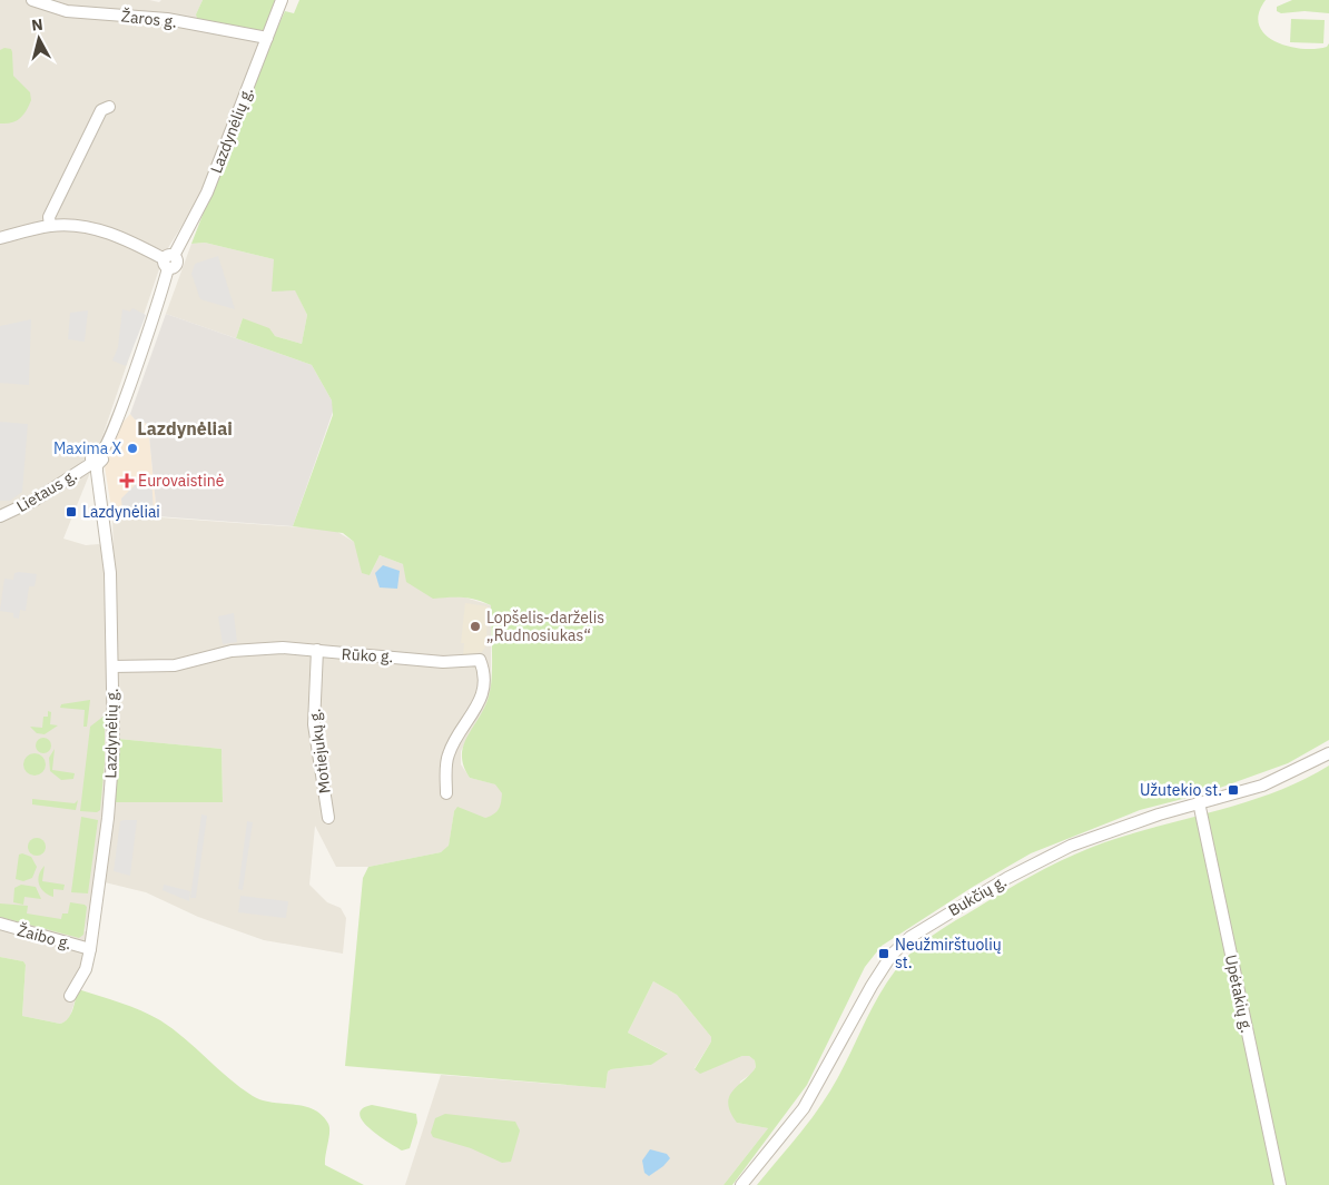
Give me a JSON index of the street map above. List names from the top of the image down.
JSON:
{
  "streets": {
    "street": [
      "Žaros g.",
      "Lazdynėlių g.",
      "Lietaus g.",
      "Rūko g.",
      "Motiejukų g.",
      "Bukčių g.",
      "Žaibo g.",
      "Upėtakių g."
    ]
  },
  "crossings": [
    ["Žaros g.", "Lazdynėlių g."],
    ["Lazdynėlių g.", "Lietaus g."],
    ["Lazdynėlių g.", "Rūko g."],
    ["Lazdynėlių g.", "Žaibo g."],
    ["Rūko g.", "Motiejukų g."],
    ["Bukčių g.", "Upėtakių g."]
  ],
  "districts": ["Lazdynėliai"],
  "places": {
    "other": ["Maxima X", "Lopšelis-darželis „Rudnosiukas“"],
    "health": ["Eurovaistinė"],
    "transit": ["Lazdynėliai", "Užutekio st.", "Neužmirštuolių st."]
  },
  "north": "top"
}
